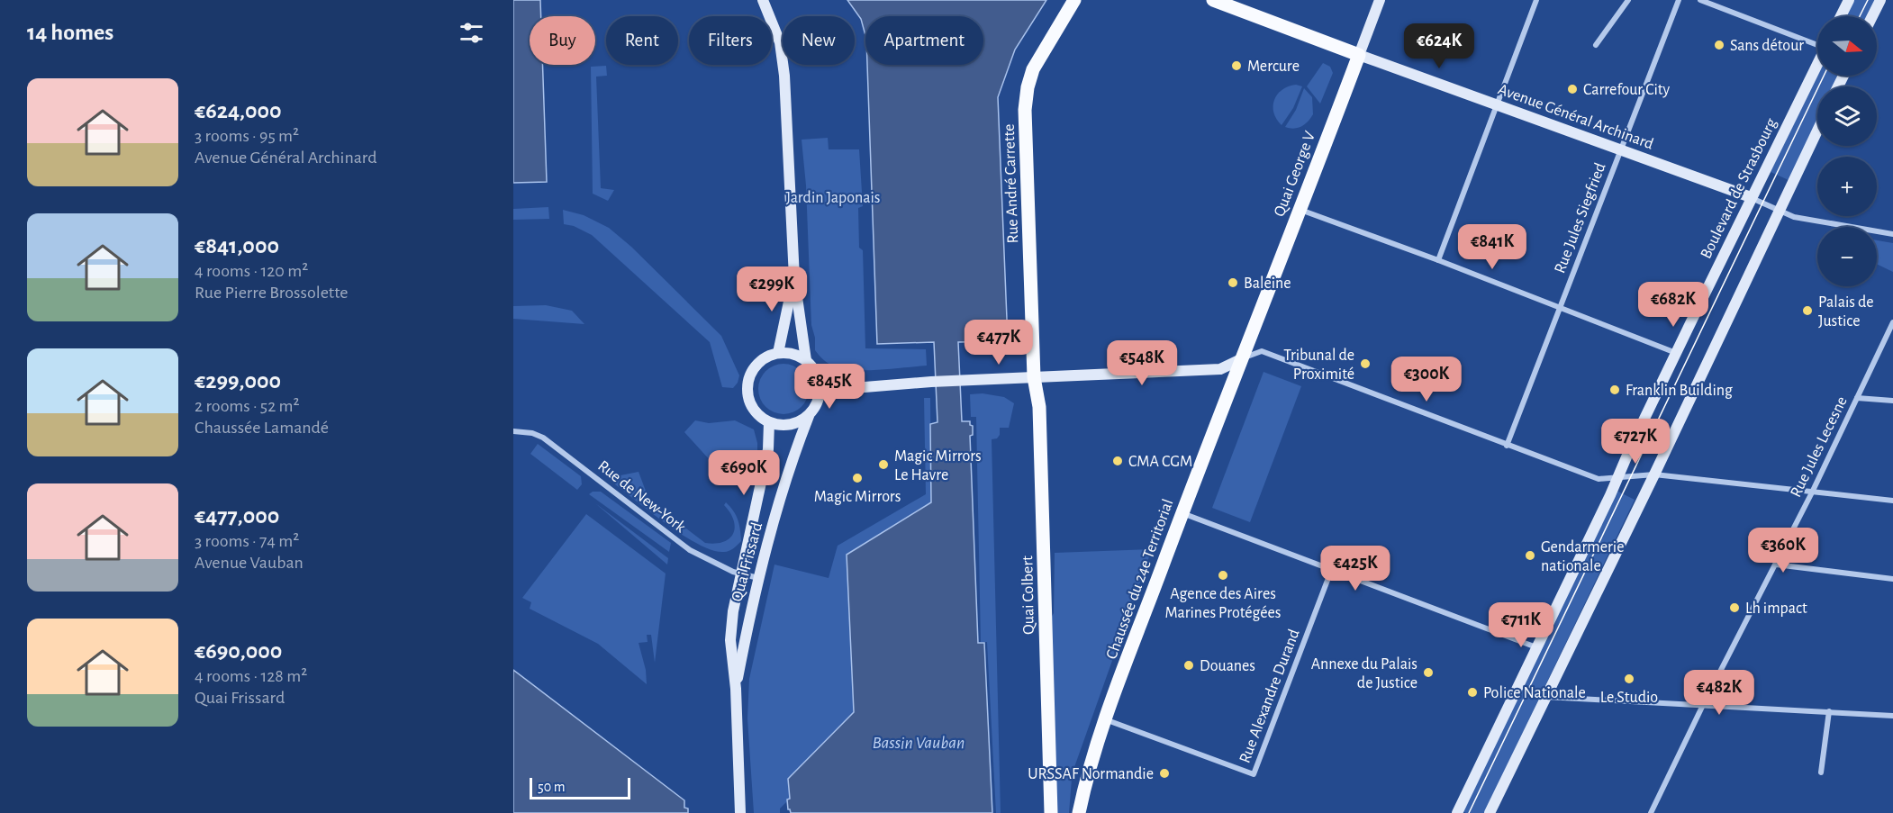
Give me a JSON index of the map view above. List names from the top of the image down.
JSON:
{
  "streets": {
    "main road": [
      "Quai George V",
      "Rue André Carrette",
      "Chaussée du 24e Territorial",
      "Quai Colbert"
    ],
    "street": [
      "Avenue Général Archinard",
      "Boulevard de Strasbourg",
      "Rue Jules Siegfried",
      "Rue Jules Lecesne",
      "Rue de New-York",
      "Quai Frissard",
      "Rue Alexandre Durand"
    ]
  },
  "crossings": [
    ["Avenue Général Archinard", "Quai George V"],
    ["Avenue Général Archinard", "Boulevard de Strasbourg"],
    ["Avenue Général Archinard", "Rue Jules Siegfried"],
    ["Quai George V", "Chaussée du 24e Territorial"],
    ["Rue André Carrette", "Quai Colbert"],
    ["Rue de New-York", "Quai Frissard"],
    ["Chaussée du 24e Territorial", "Rue Alexandre Durand"]
  ],
  "water": ["Bassin Vauban"],
  "parks": ["Jardin Japonais"],
  "places": [
    "Sans détour",
    "Mercure",
    "Carrefour City",
    "Baleine",
    "Palais de Justice",
    "Tribunal de Proximité",
    "Franklin Building",
    "CMA CGM",
    "Magic Mirrors Le Havre",
    "Magic Mirrors",
    "Gendarmerie nationale",
    "Agence des Aires Marines Protégées",
    "Lh impact",
    "Douanes",
    "Annexe du Palais de Justice",
    "Le Studio",
    "Police Nationale",
    "URSSAF Normandie"
  ],
  "scale_bar": "50 m",
  "north": "right",
  "page": {
    "heading": "14 homes",
    "map_buttons": ["+", "−"],
    "chip": [
      "Buy",
      "Rent",
      "Filters",
      "New",
      "Apartment"
    ],
    "price": [
      "€624K",
      "€841K",
      "€299K",
      "€682K",
      "€477K",
      "€548K",
      "€300K",
      "€845K",
      "€727K",
      "€690K",
      "€360K",
      "€425K",
      "€711K",
      "€482K"
    ],
    "list": [
      {
        "name": "€624,000",
        "note": "3 rooms · 95 m² · Avenue Général Archinard"
      },
      {
        "name": "€841,000",
        "note": "4 rooms · 120 m² · Rue Pierre Brossolette"
      },
      {
        "name": "€299,000",
        "note": "2 rooms · 52 m² · Chaussée Lamandé"
      },
      {
        "name": "€477,000",
        "note": "3 rooms · 74 m² · Avenue Vauban"
      },
      {
        "name": "€690,000",
        "note": "4 rooms · 128 m² · Quai Frissard"
      }
    ],
    "scale": "50 m"
  }
}
